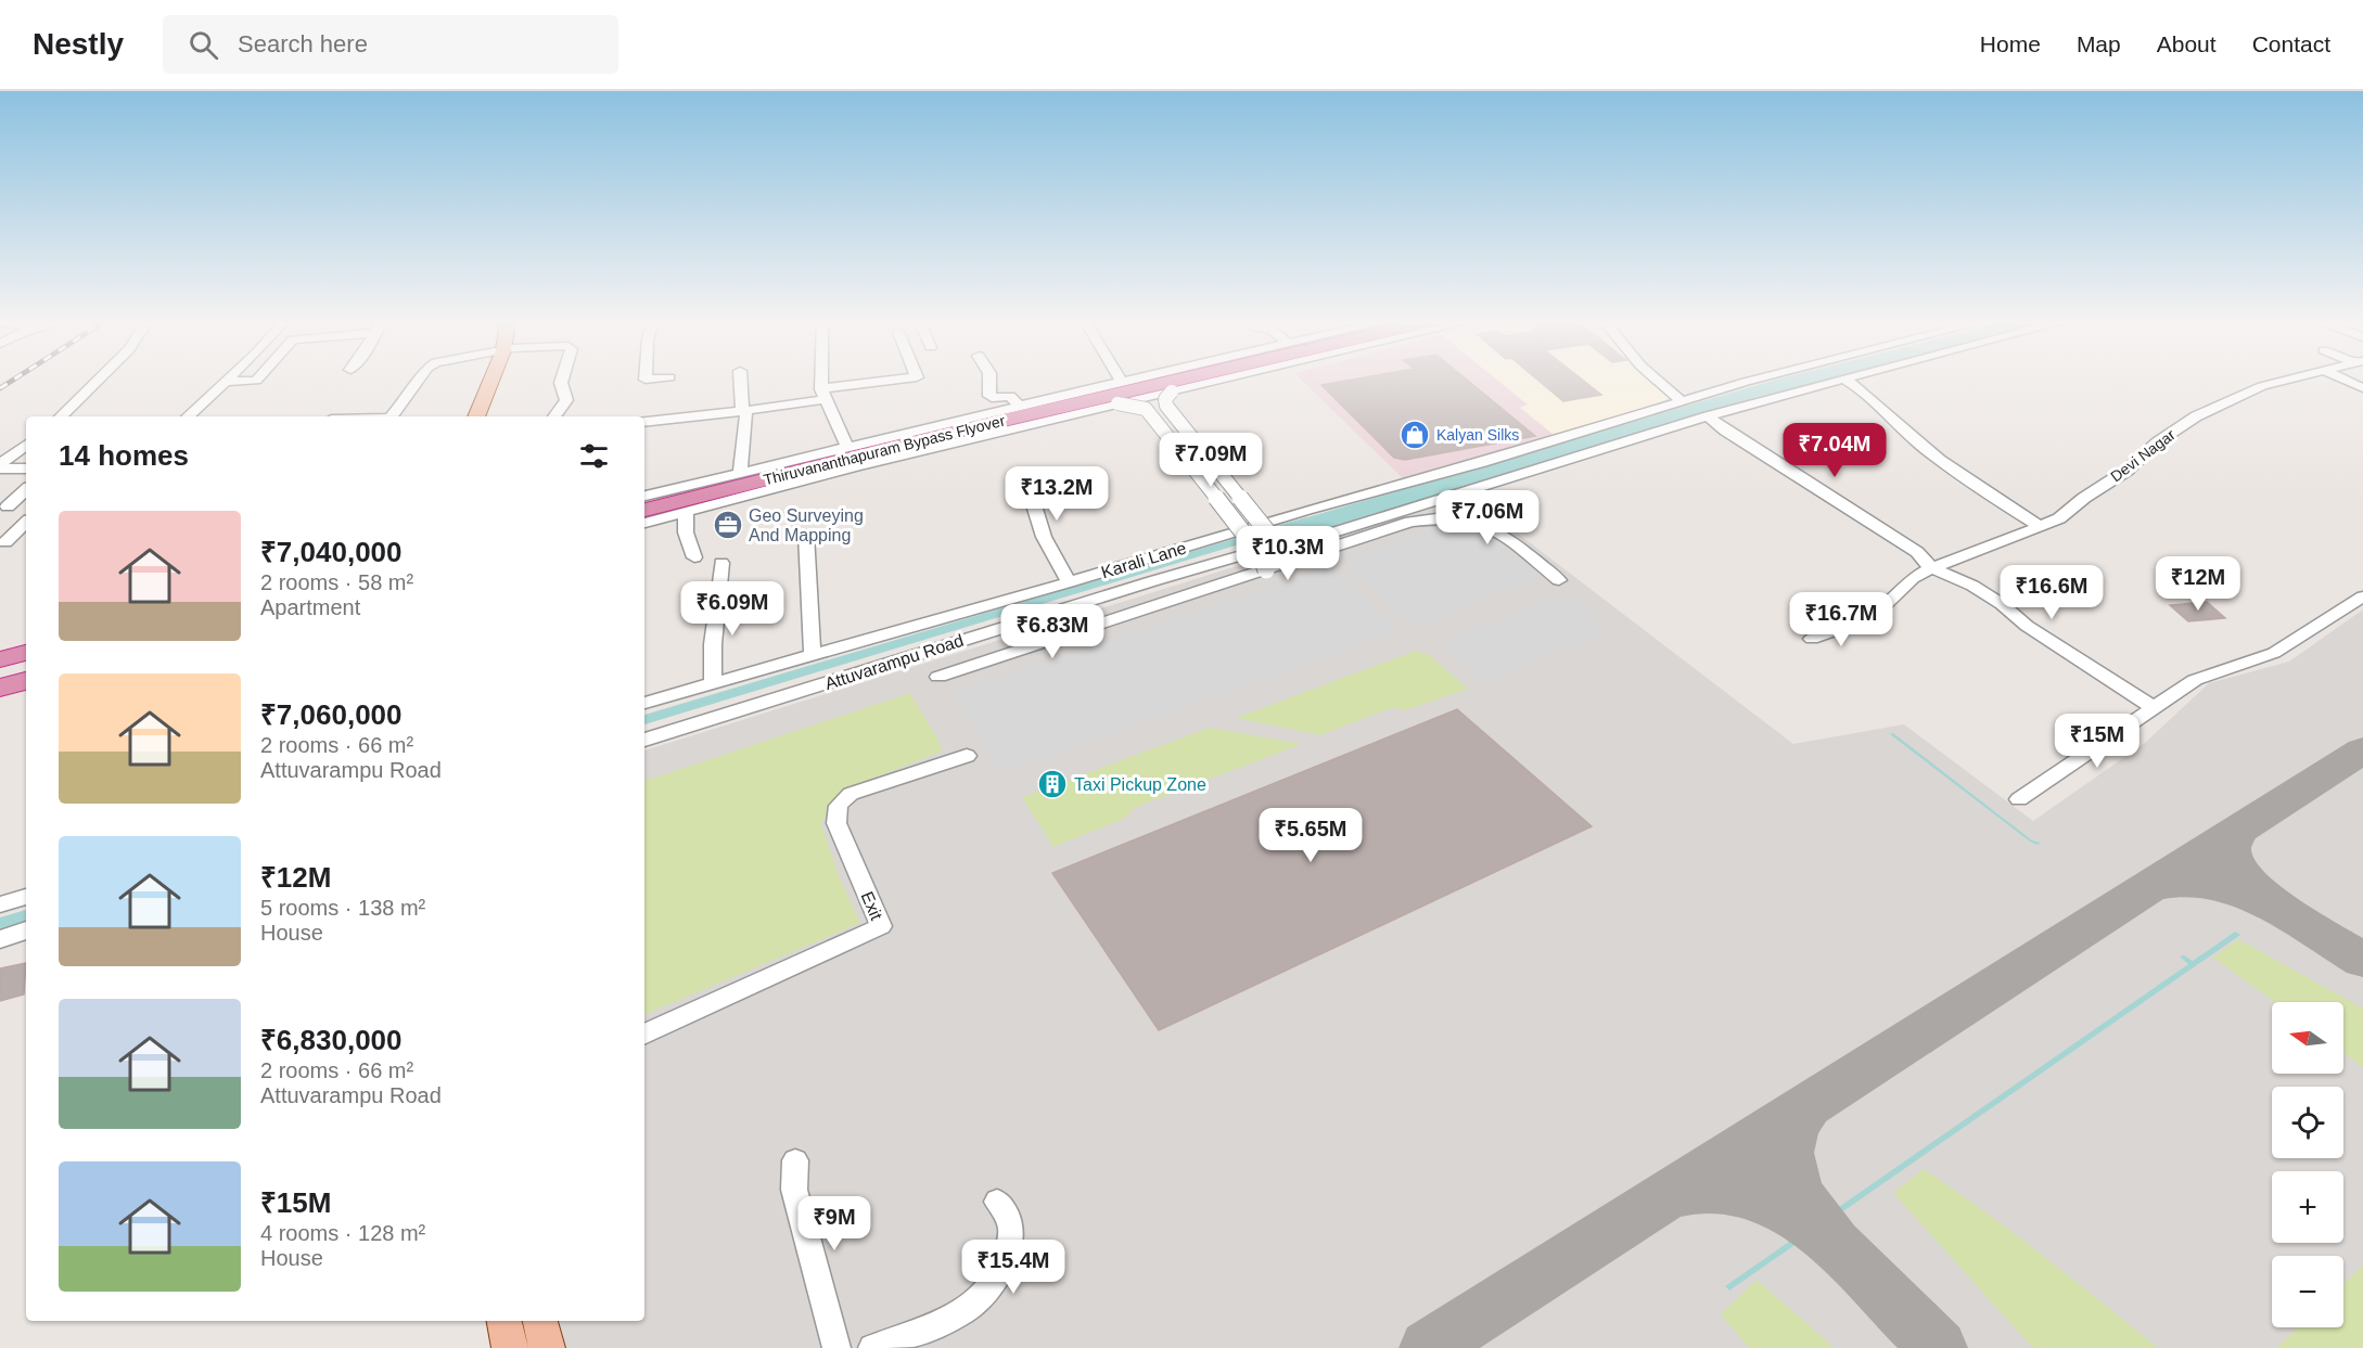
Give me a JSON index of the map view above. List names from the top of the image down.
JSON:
{
  "streets": {
    "highway": ["Thiruvananthapuram Bypass Flyover"],
    "street": [
      "Devi Nagar",
      "Karali Lane",
      "Attuvarampu Road",
      "Exit"
    ]
  },
  "places": {
    "shop": ["Kalyan Silks"],
    "office": ["Geo Surveying And Mapping"],
    "building": ["Taxi Pickup Zone"]
  },
  "north": "left",
  "page": {
    "header": "Nestly",
    "search": "Search here",
    "nav": [
      "Home",
      "Map",
      "About",
      "Contact"
    ],
    "heading": "14 homes",
    "price": [
      "₹7.04M",
      "₹7.09M",
      "₹13.2M",
      "₹7.06M",
      "₹10.3M",
      "₹12M",
      "₹16.6M",
      "₹6.09M",
      "₹16.7M",
      "₹6.83M",
      "₹15M",
      "₹5.65M",
      "₹9M",
      "₹15.4M"
    ],
    "list": [
      {
        "name": "₹7,040,000",
        "note": "2 rooms · 58 m² · Apartment"
      },
      {
        "name": "₹7,060,000",
        "note": "2 rooms · 66 m² · Attuvarampu Road"
      },
      {
        "name": "₹12M",
        "note": "5 rooms · 138 m² · House"
      },
      {
        "name": "₹6,830,000",
        "note": "2 rooms · 66 m² · Attuvarampu Road"
      },
      {
        "name": "₹15M",
        "note": "4 rooms · 128 m² · House"
      }
    ],
    "map_buttons": ["+", "−"]
  }
}
